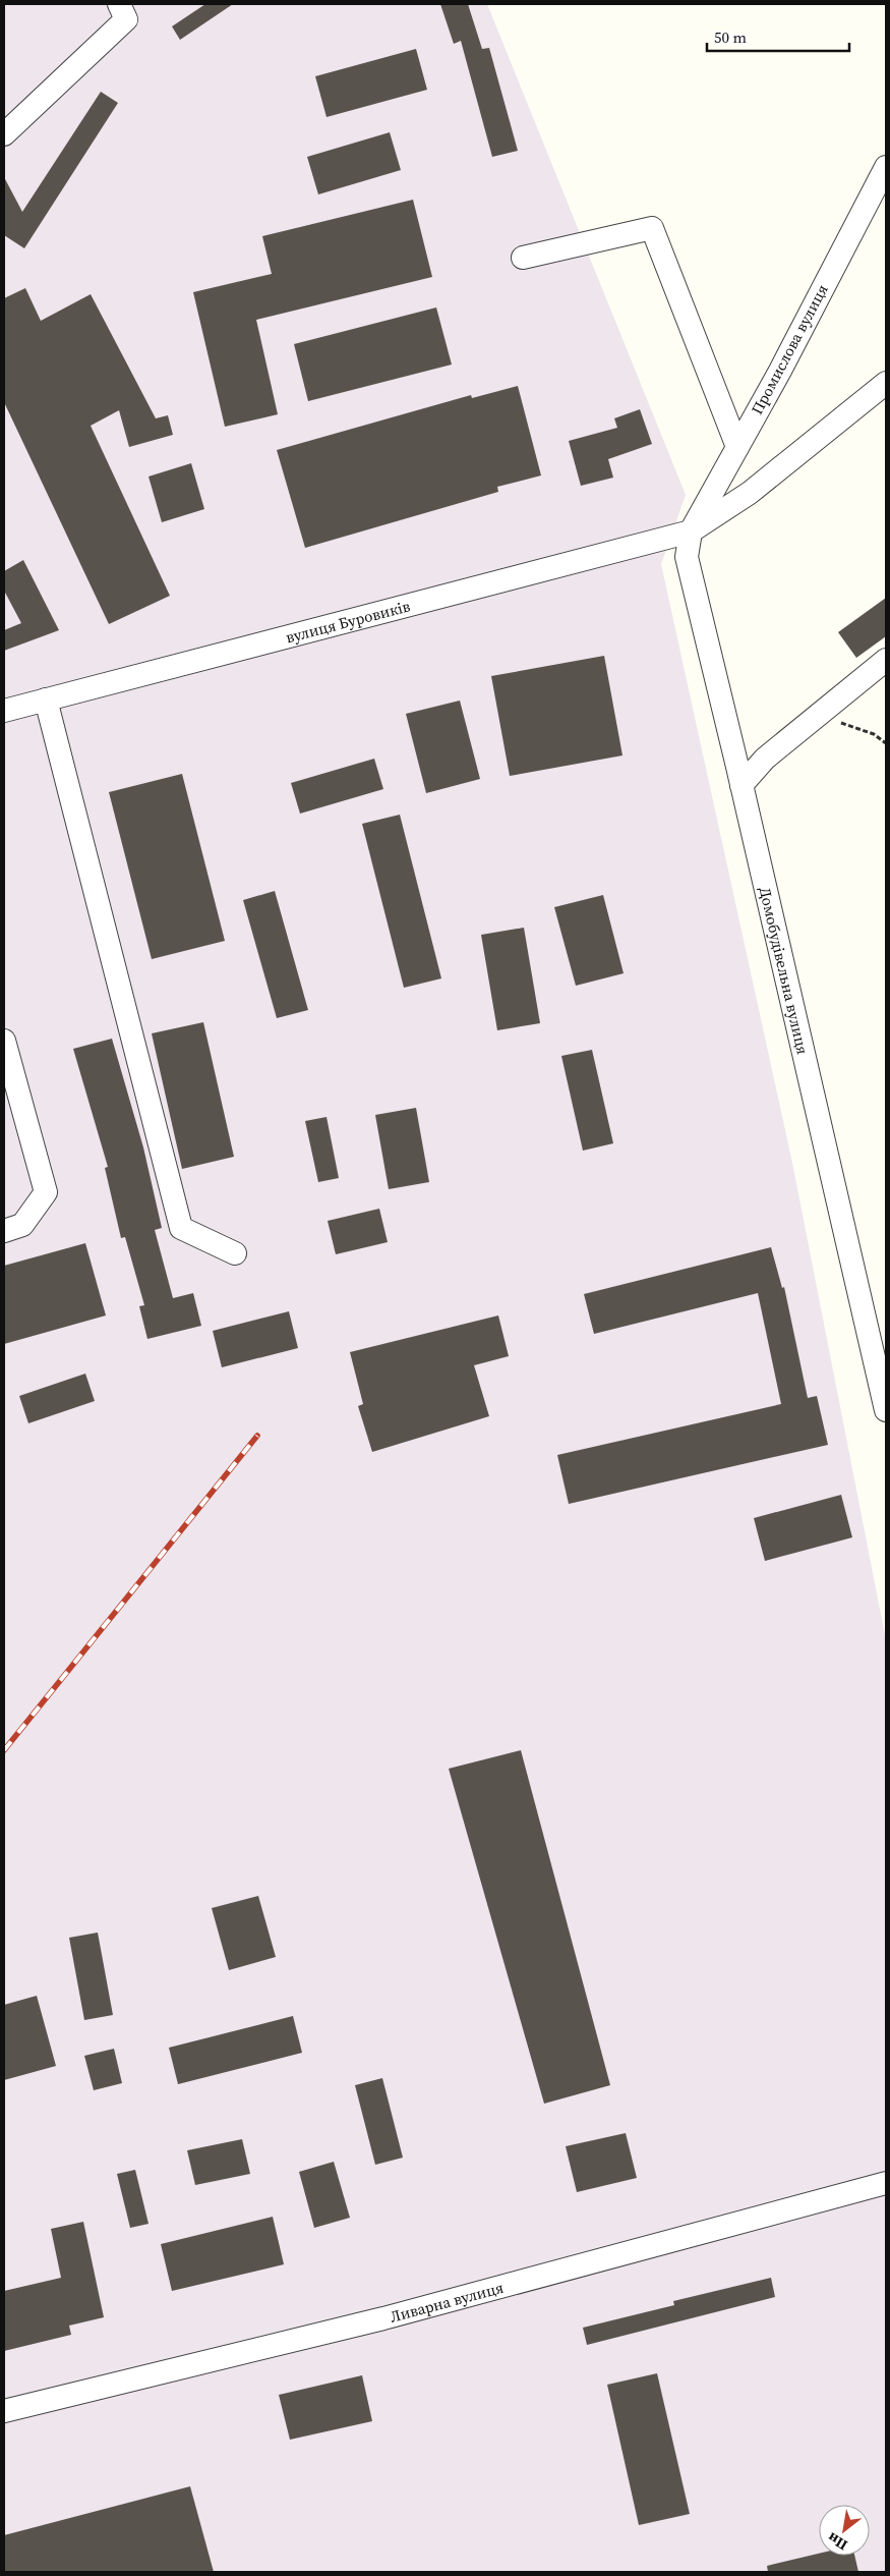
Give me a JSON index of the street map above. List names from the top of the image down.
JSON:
{
  "streets": {
    "street": [
      "Промислова вулиця",
      "вулиця Буровиків",
      "Домобудівельна вулиця",
      "Ливарна вулиця"
    ]
  },
  "crossings": [
    ["Промислова вулиця", "вулиця Буровиків"],
    ["Промислова вулиця", "Домобудівельна вулиця"],
    ["вулиця Буровиків", "Домобудівельна вулиця"]
  ],
  "scale_bar": "50 m",
  "north": "bottom left"
}
